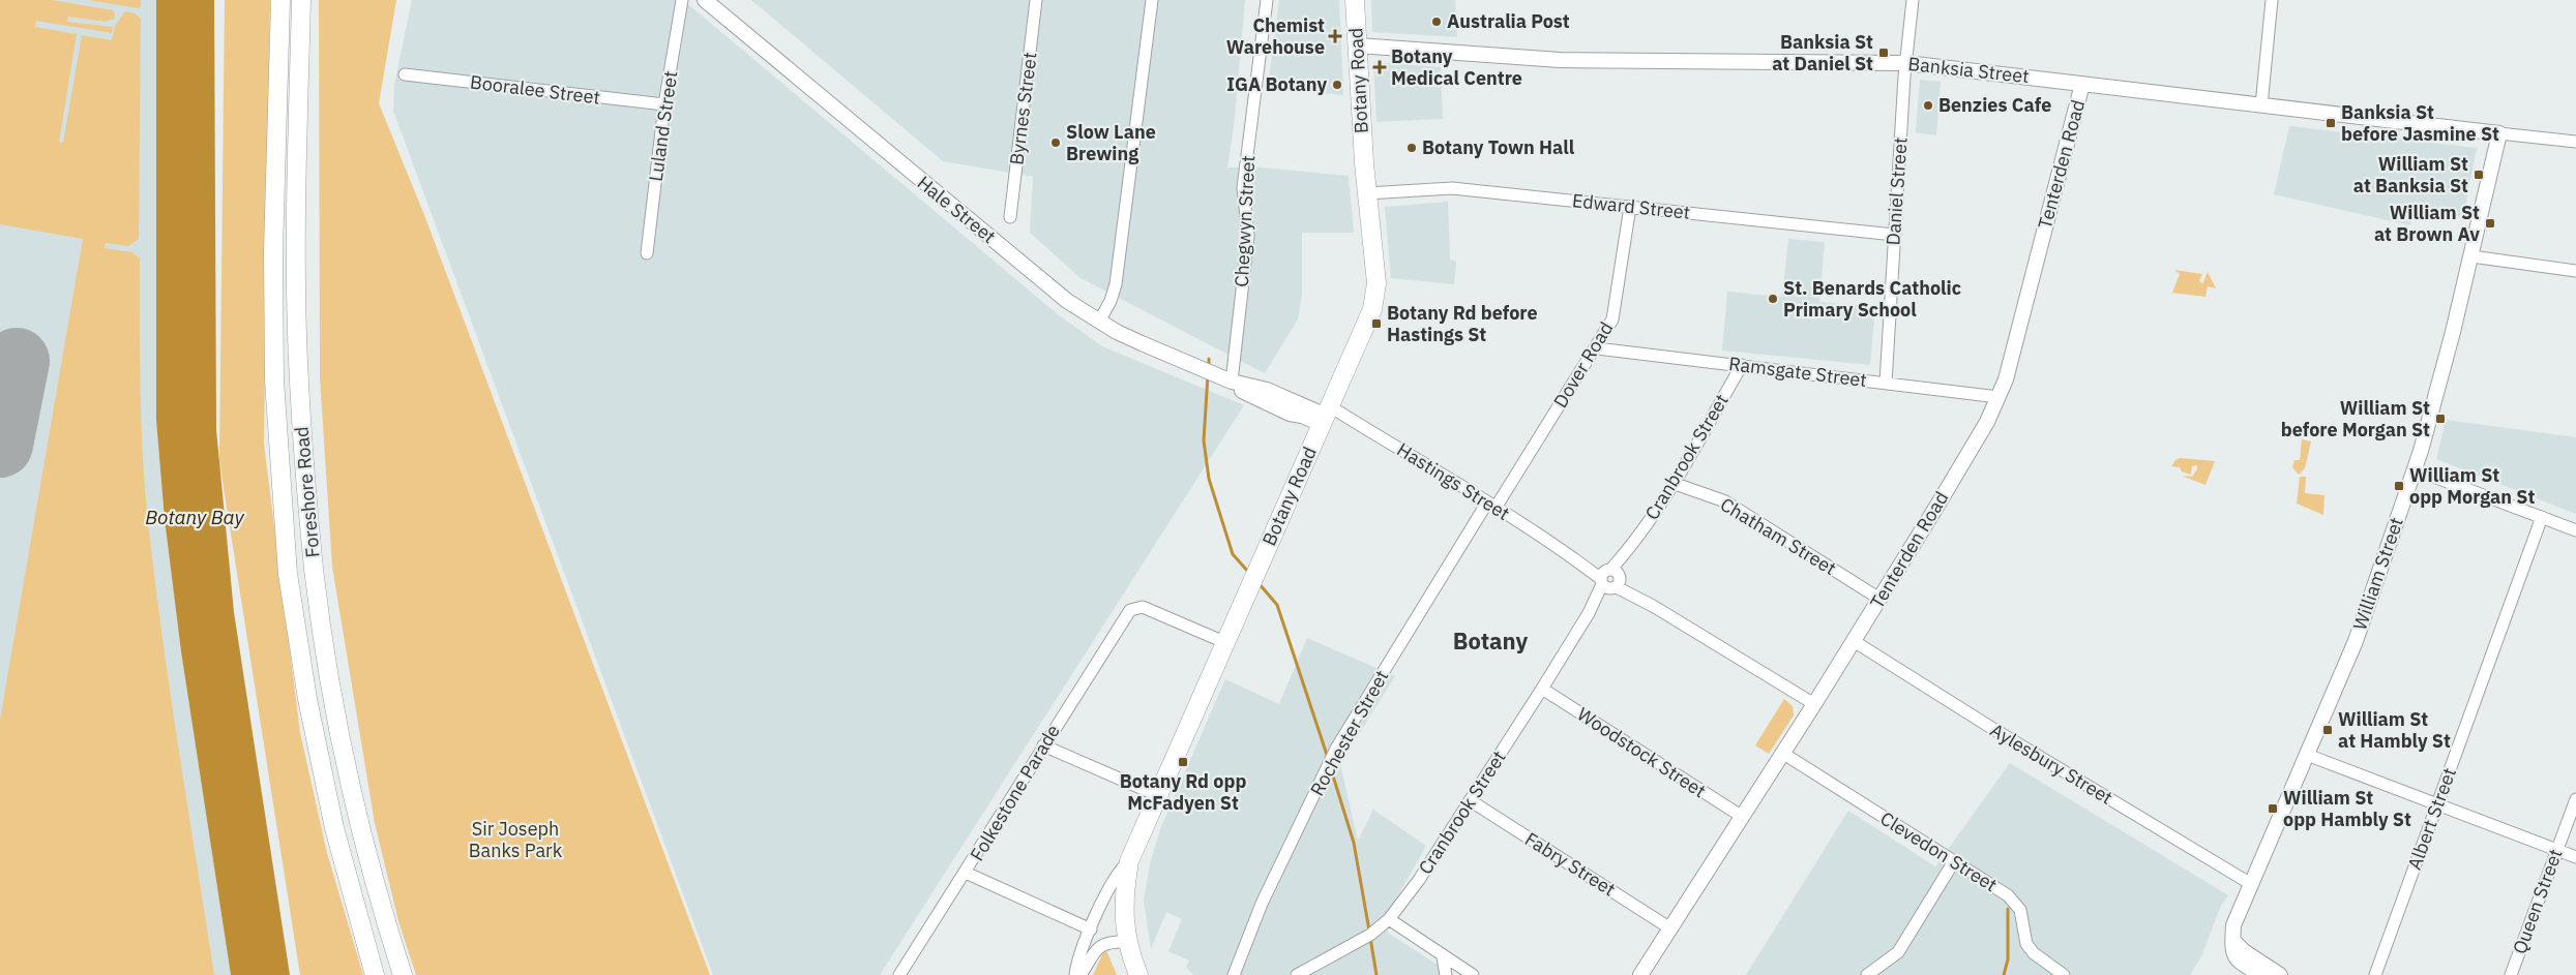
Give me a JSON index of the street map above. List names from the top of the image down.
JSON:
{
  "streets": {
    "main road": ["Botany Road", "Foreshore Road"],
    "street": [
      "Banksia Street",
      "Booralee Street",
      "Byrnes Street",
      "Luland Street",
      "Tenterden Road",
      "Daniel Street",
      "Edward Street",
      "Hale Street",
      "Chegwyn Street",
      "Dover Road",
      "Ramsgate Street",
      "Cranbrook Street",
      "Hastings Street",
      "Chatham Street",
      "William Street",
      "Rochester Street",
      "Woodstock Street",
      "Aylesbury Street",
      "Folkestone Parade",
      "Albert Street",
      "Clevedon Street",
      "Fabry Street",
      "Queen Street"
    ]
  },
  "crossings": [
    ["Banksia Street", "Botany Road"],
    ["Banksia Street", "Tenterden Road"],
    ["Banksia Street", "Daniel Street"],
    ["Banksia Street", "William Street"],
    ["Botany Road", "Edward Street"],
    ["Botany Road", "Hale Street"],
    ["Botany Road", "Hastings Street"],
    ["Botany Road", "Folkestone Parade"],
    ["Booralee Street", "Luland Street"],
    ["Tenterden Road", "Ramsgate Street"],
    ["Tenterden Road", "Hastings Street"],
    ["Tenterden Road", "Chatham Street"],
    ["Tenterden Road", "Woodstock Street"],
    ["Tenterden Road", "Aylesbury Street"],
    ["Tenterden Road", "Clevedon Street"],
    ["Tenterden Road", "Fabry Street"],
    ["Daniel Street", "Edward Street"],
    ["Daniel Street", "Ramsgate Street"],
    ["Edward Street", "Dover Road"],
    ["Hale Street", "Chegwyn Street"],
    ["Hale Street", "Hastings Street"],
    ["Dover Road", "Ramsgate Street"],
    ["Dover Road", "Hastings Street"],
    ["Dover Road", "Rochester Street"],
    ["Ramsgate Street", "Cranbrook Street"],
    ["Cranbrook Street", "Hastings Street"],
    ["Cranbrook Street", "Chatham Street"],
    ["Cranbrook Street", "Woodstock Street"],
    ["Cranbrook Street", "Fabry Street"],
    ["Hastings Street", "Rochester Street"],
    ["William Street", "Aylesbury Street"]
  ],
  "districts": ["Botany"],
  "water": ["Botany Bay"],
  "parks": ["Sir Joseph Banks Park"],
  "places": {
    "other": [
      "Australia Post",
      "IGA Botany",
      "Benzies Cafe",
      "Slow Lane Brewing",
      "Botany Town Hall",
      "St. Benards Catholic Primary School"
    ],
    "health": ["Chemist Warehouse", "Botany Medical Centre"],
    "transit": [
      "Banksia St at Daniel St",
      "Banksia St before Jasmine St",
      "William St at Banksia St",
      "William St at Brown Av",
      "Botany Rd before Hastings St",
      "William St before Morgan St",
      "William St opp Morgan St",
      "William St at Hambly St",
      "Botany Rd opp McFadyen St",
      "William St opp Hambly St"
    ]
  }
}
